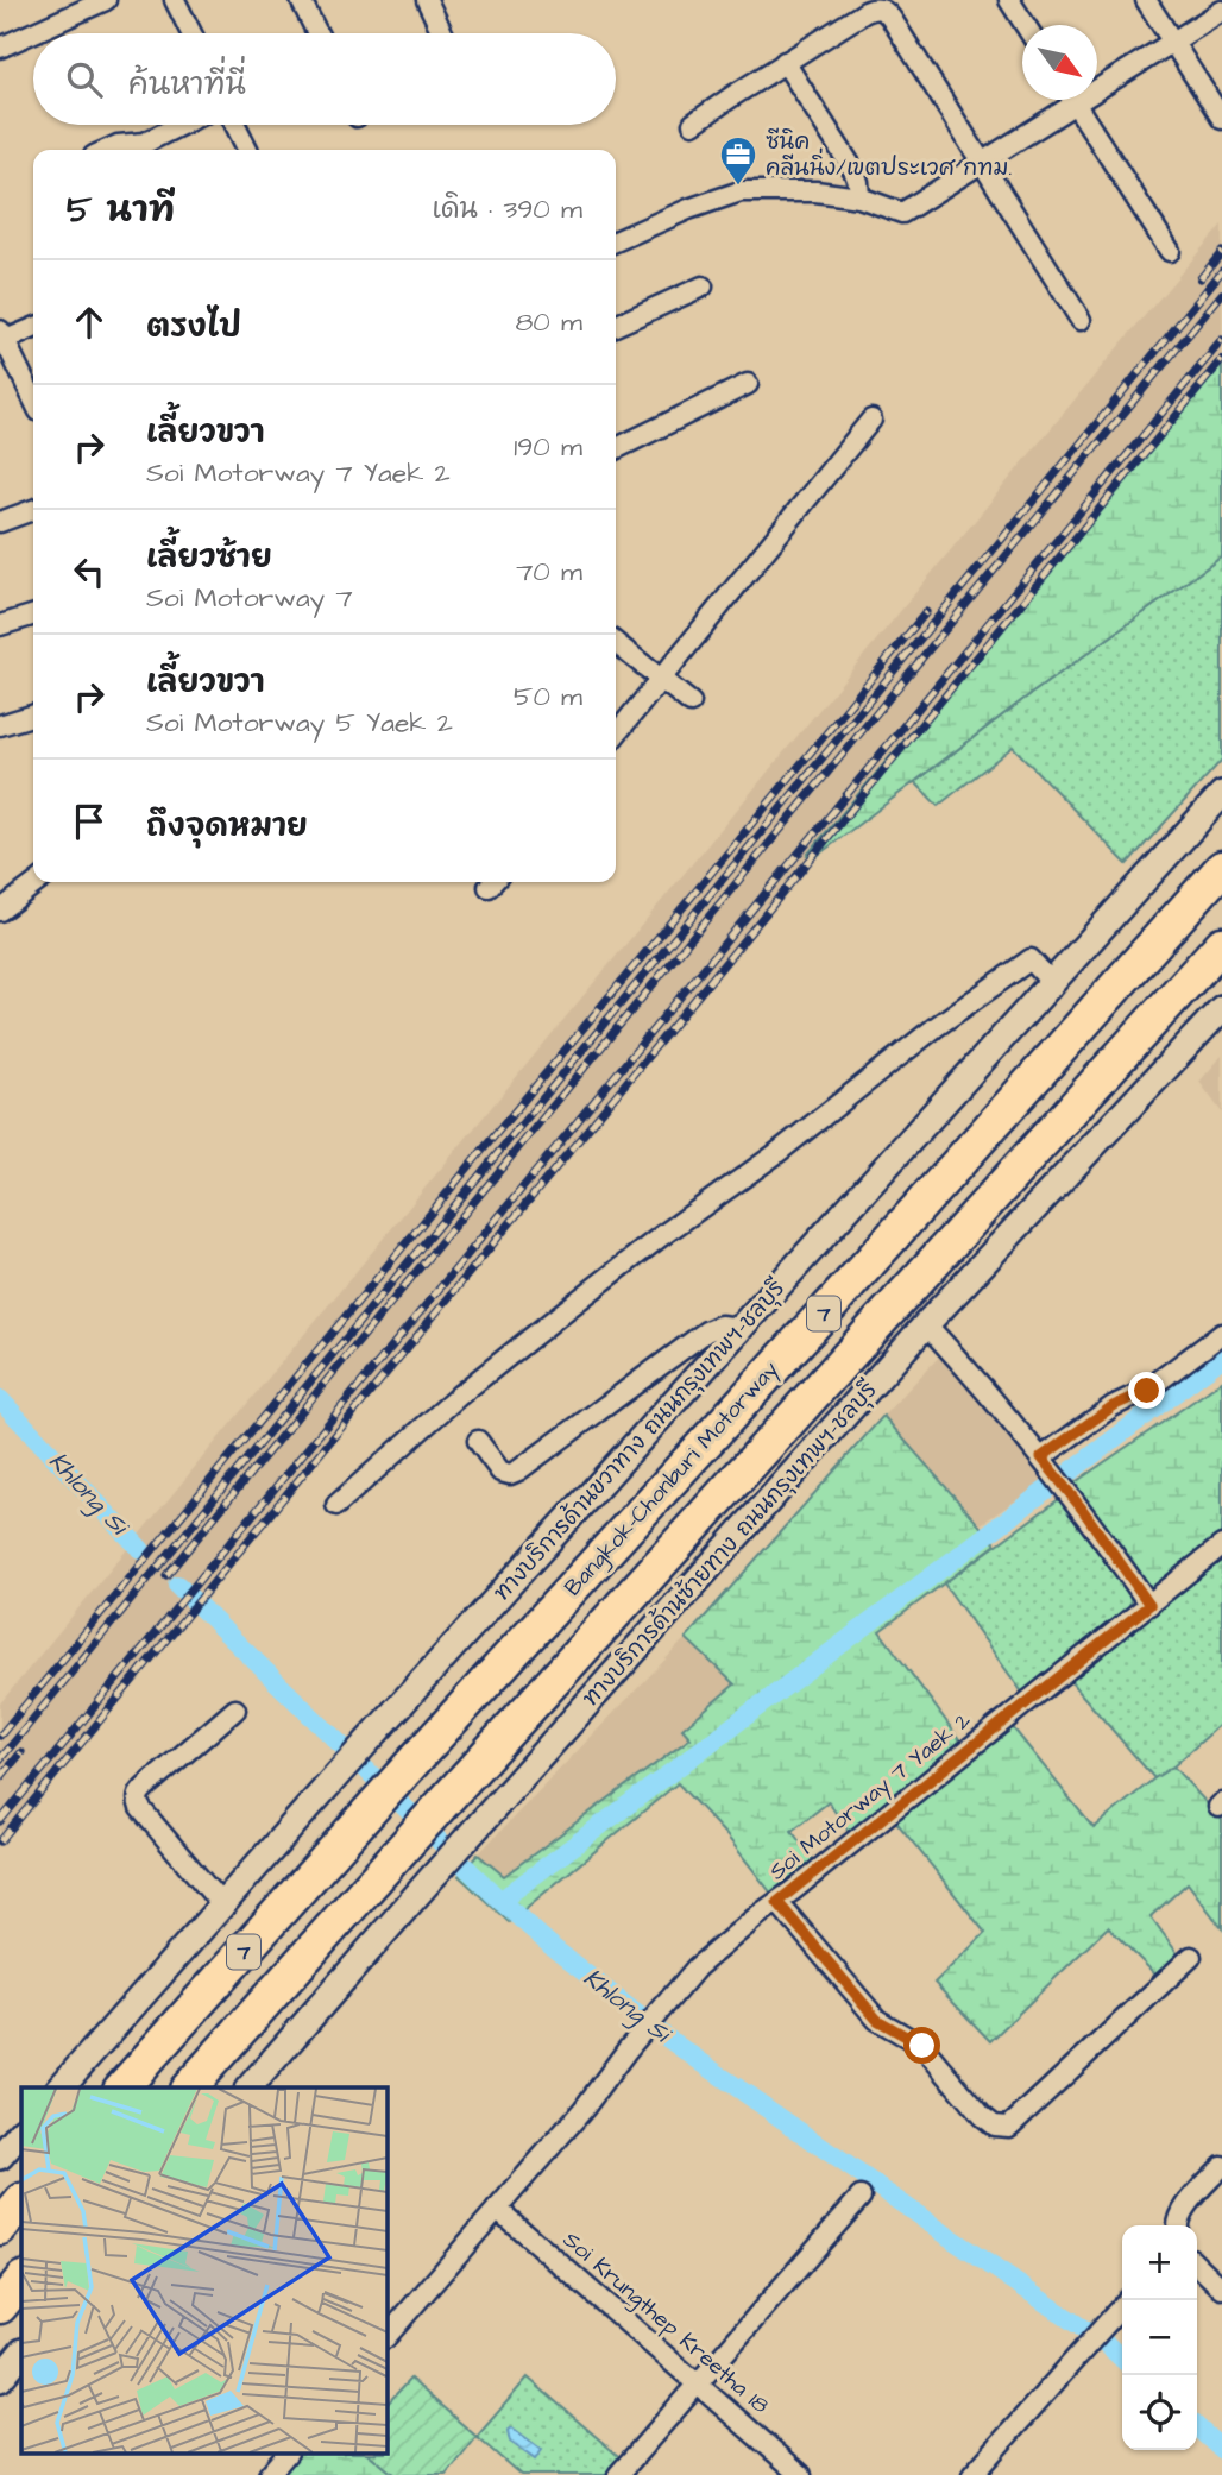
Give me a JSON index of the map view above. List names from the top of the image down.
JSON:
{
  "streets": {
    "highway": ["7", "Bangkok-Chonburi Motorway"],
    "main road": ["ทางบริการด้านขวาทาง ถนนกรุงเทพฯ-ชลบุรี", "ทางบริการด้านซ้ายทาง ถนนกรุงเทพฯ-ชลบุรี"],
    "street": ["Soi Motorway 7 Yaek 2", "Soi Krungthep Kreetha 18"]
  },
  "crossings": [
    ["Soi Motorway 7 Yaek 2", "Soi Krungthep Kreetha 18"]
  ],
  "water": ["Khlong Si"],
  "places": {
    "office": ["ซีนิค คลีนนิ่ง/เขตประเวศ กทม."]
  },
  "north": "bottom right",
  "page": {
    "search": "ค้นหาที่นี่",
    "heading": ["5 นาที", "เดิน · 390 m"],
    "list": [
      ["ตรงไป", "80 m"],
      ["เลี้ยวขวา", "Soi Motorway 7 Yaek 2", "190 m"],
      ["เลี้ยวซ้าย", "Soi Motorway 7", "70 m"],
      ["เลี้ยวขวา", "Soi Motorway 5 Yaek 2", "50 m"],
      "ถึงจุดหมาย"
    ],
    "map_buttons": ["+", "−"]
  }
}
